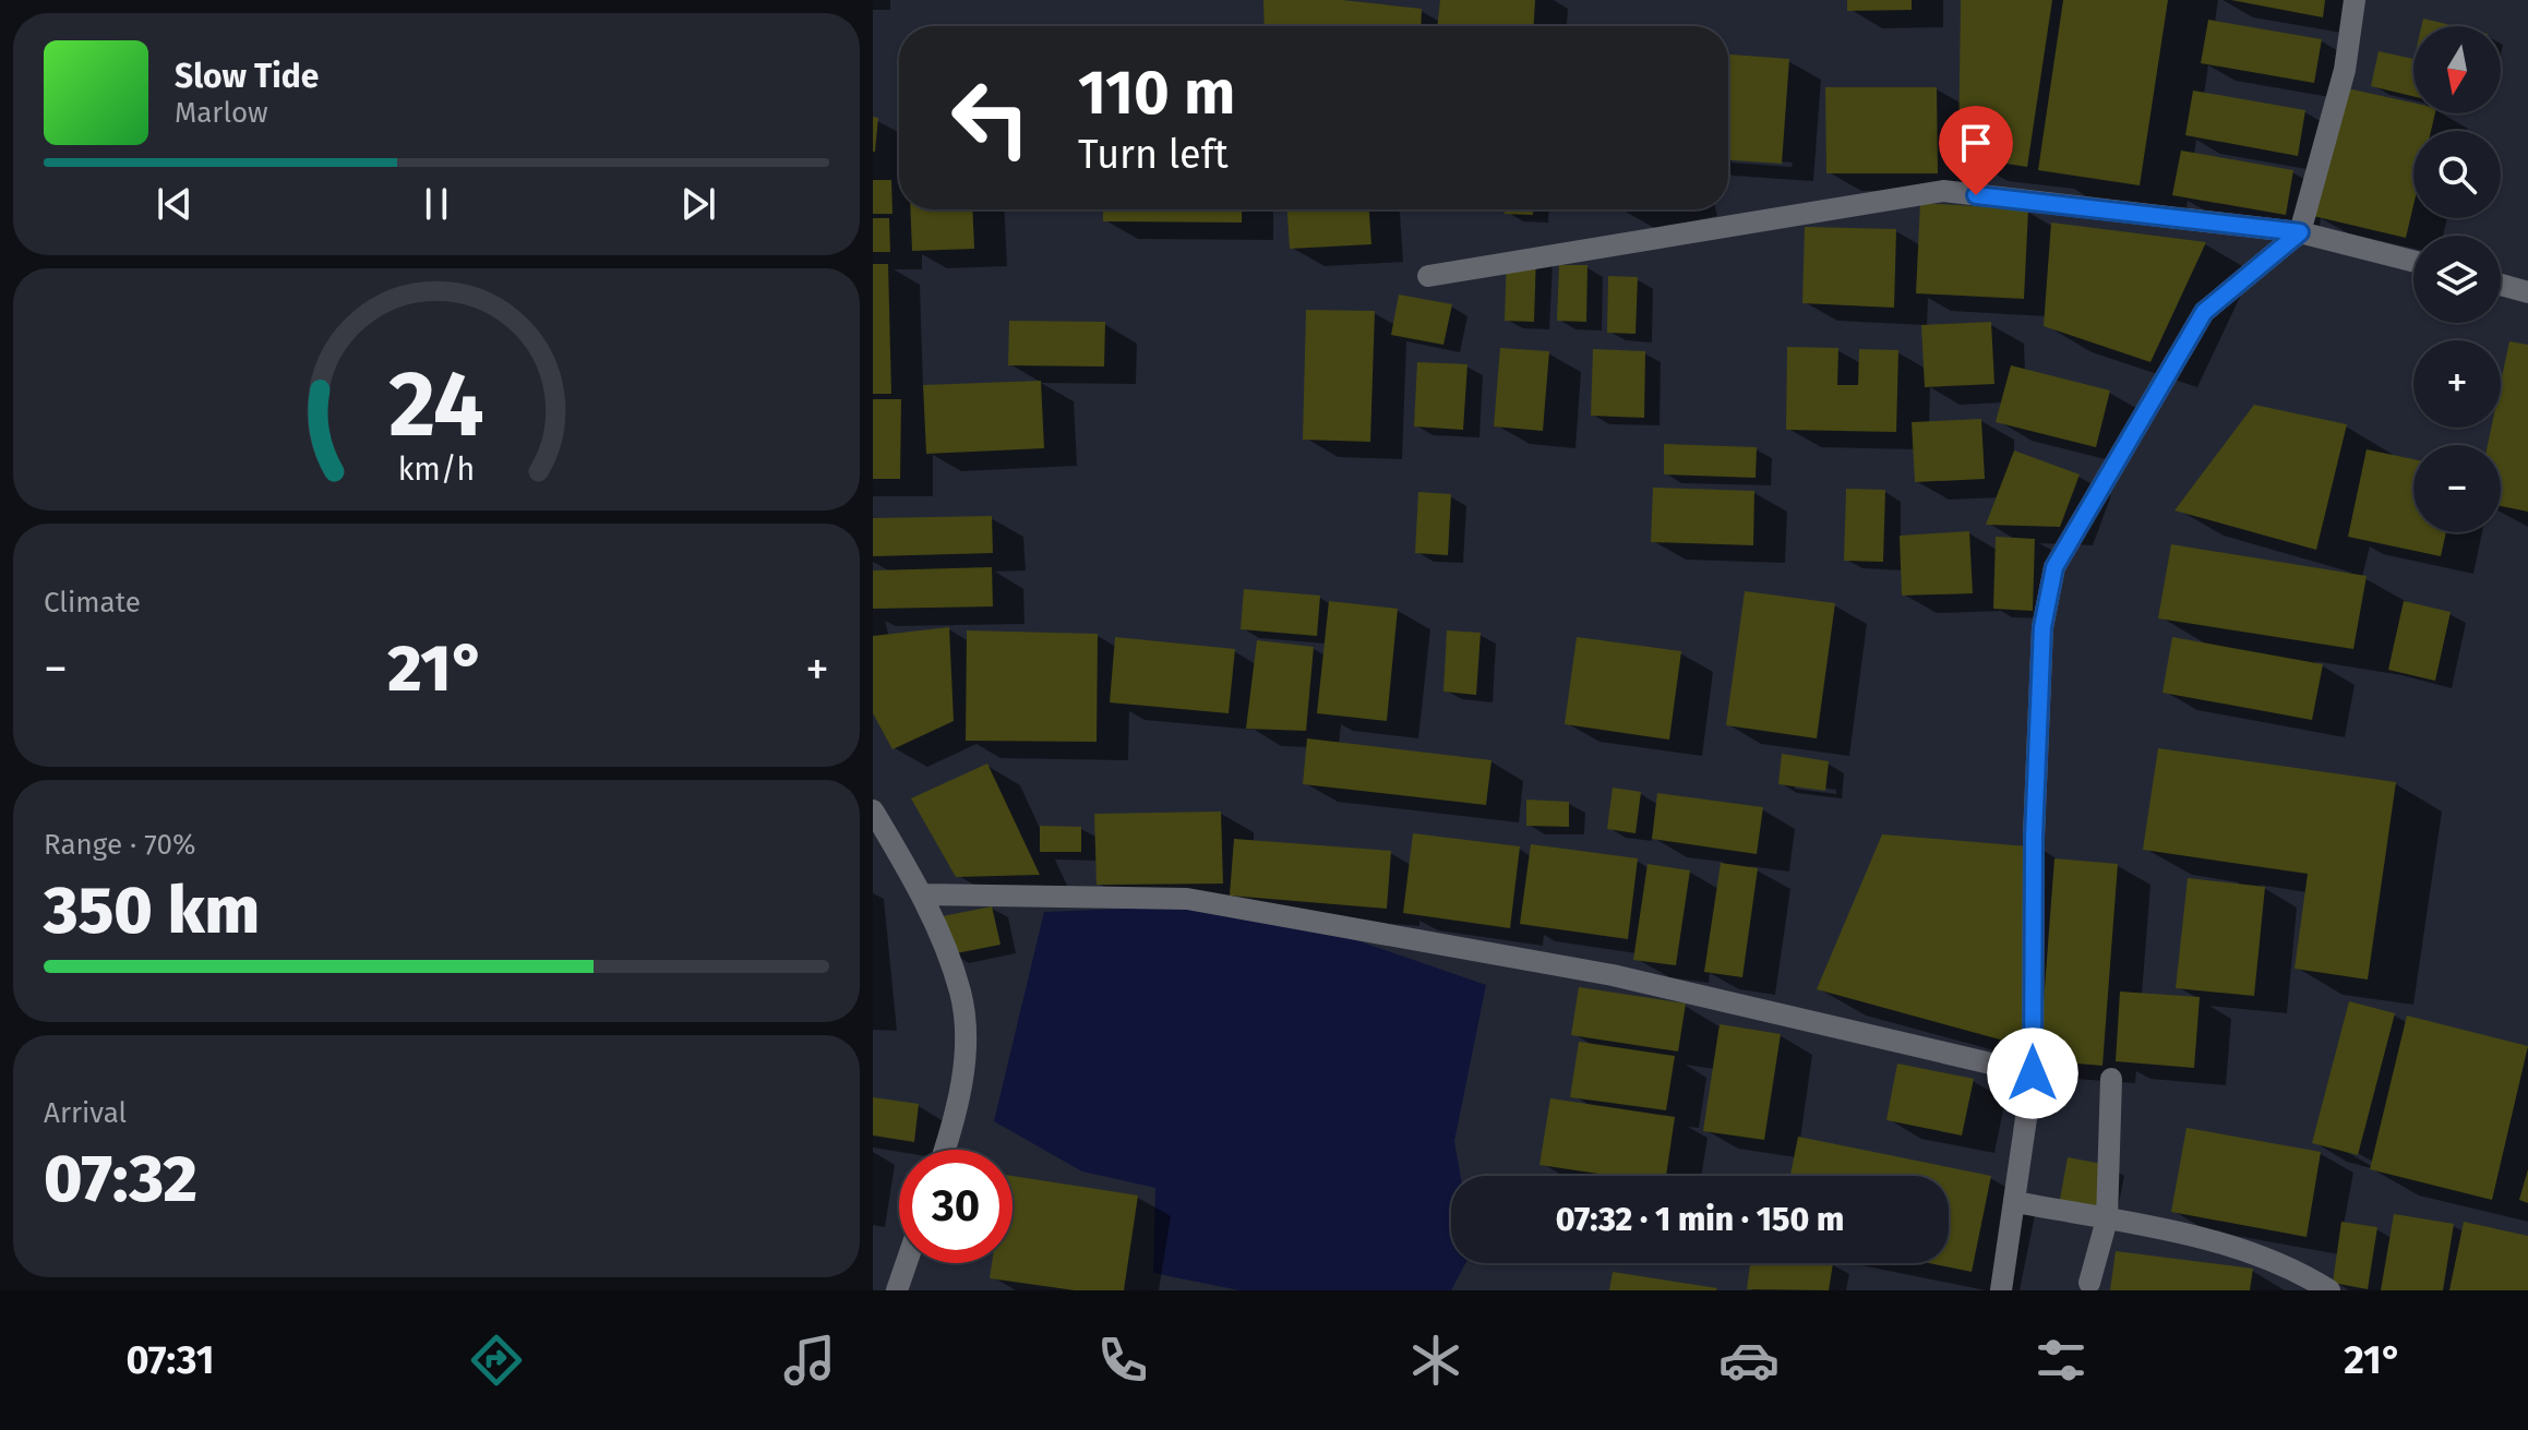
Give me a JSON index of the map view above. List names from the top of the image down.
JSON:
{
  "north": "bottom",
  "page": {
    "map_buttons": ["+", "−"],
    "turn": ["110 m", "Turn left"],
    "song": ["Slow Tide", "Marlow"],
    "tile": [
      "Climate",
      ["Range · 70%", "350 km"],
      ["Arrival", "07:32"]
    ],
    "heat": ["−", "21°", "+"],
    "limit": "30",
    "trip": "07:32 · 1 min · 150 m",
    "tabs": ["07:31", "21°"],
    "gauge": ["24", "km/h"]
  }
}
